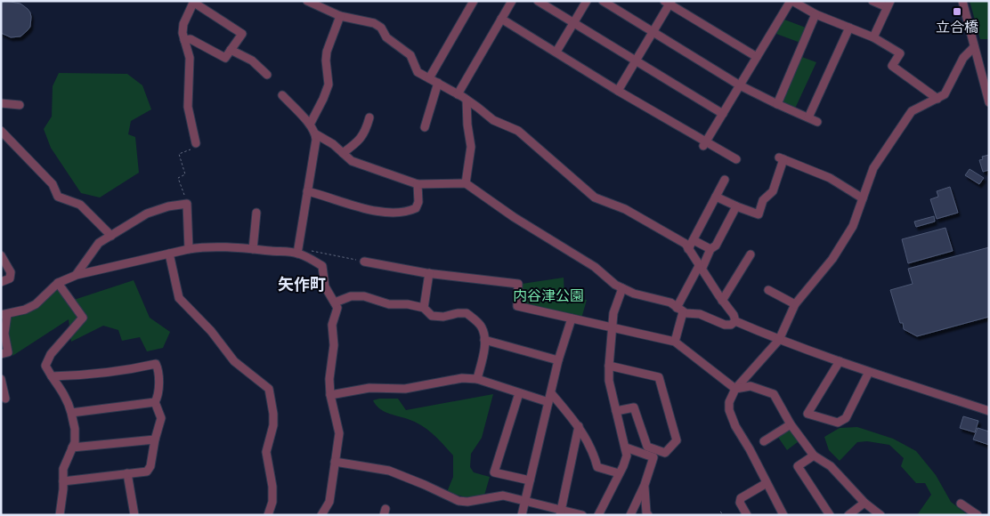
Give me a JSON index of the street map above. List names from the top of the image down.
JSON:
{
  "districts": ["矢作町"],
  "parks": ["内谷津公園"],
  "places": {
    "transit": ["立合橋"]
  }
}
